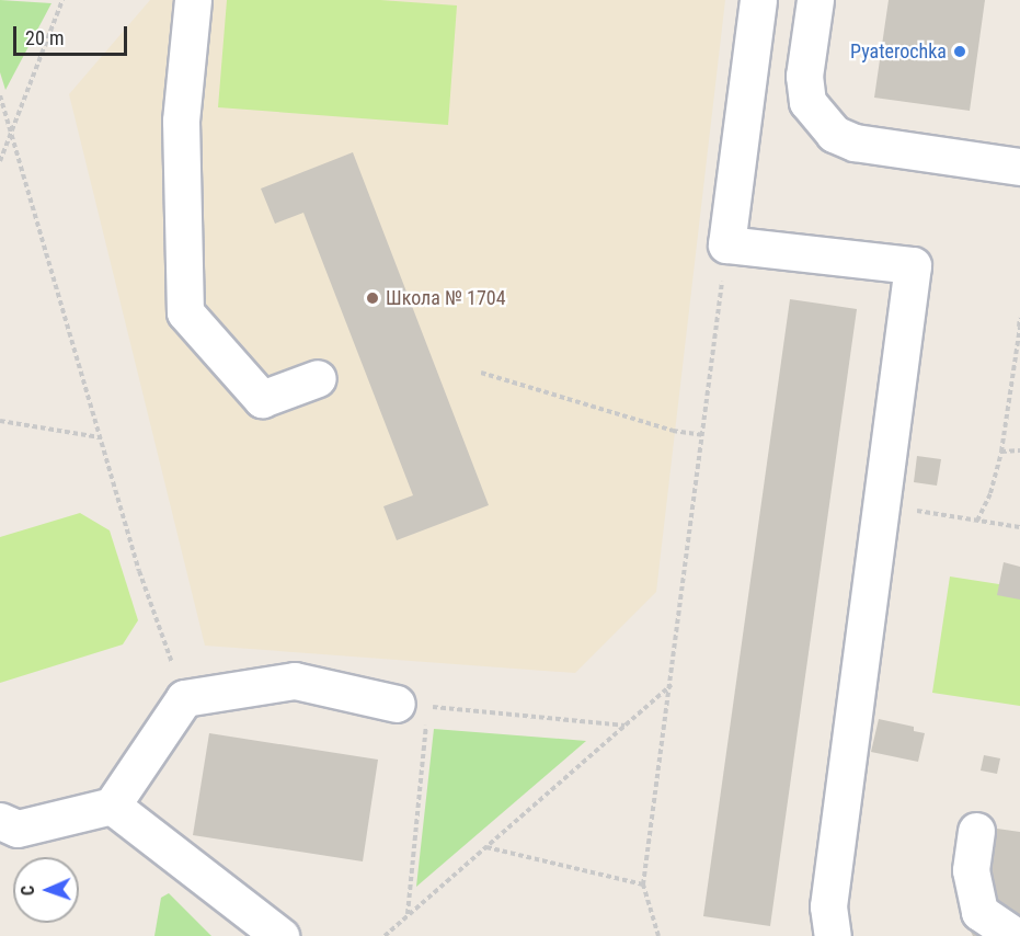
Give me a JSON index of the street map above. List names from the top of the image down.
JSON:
{
  "places": ["Pyaterochka", "Школа № 1704"],
  "scale_bar": "20 m",
  "north": "left"
}
